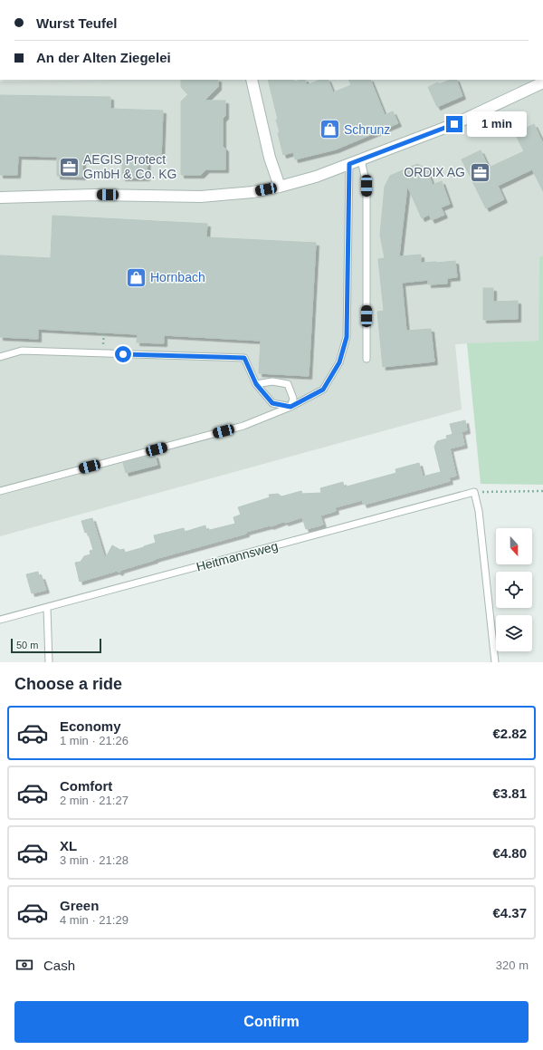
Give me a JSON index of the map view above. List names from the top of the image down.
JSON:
{
  "streets": {
    "lane": ["Heitmannsweg"]
  },
  "places": {
    "shop": ["Schrunz", "Hornbach"],
    "office": ["AEGIS Protect GmbH & Co. KG", "ORDIX AG"]
  },
  "scale_bar": "50 m",
  "north": "bottom",
  "page": {
    "banner": ["Wurst Teufel", "An der Alten Ziegelei"],
    "bubble": "1 min",
    "scale": "50 m",
    "heading": "Choose a ride",
    "list": [
      {
        "name": "Economy",
        "note": "1 min · 21:26",
        "value": "€2.82"
      },
      {
        "name": "Comfort",
        "note": "2 min · 21:27",
        "value": "€3.81"
      },
      {
        "name": "XL",
        "note": "3 min · 21:28",
        "value": "€4.80"
      },
      {
        "name": "Green",
        "note": "4 min · 21:29",
        "value": "€4.37"
      }
    ],
    "pay": ["Cash", "320 m"],
    "buttons": "Confirm"
  }
}
